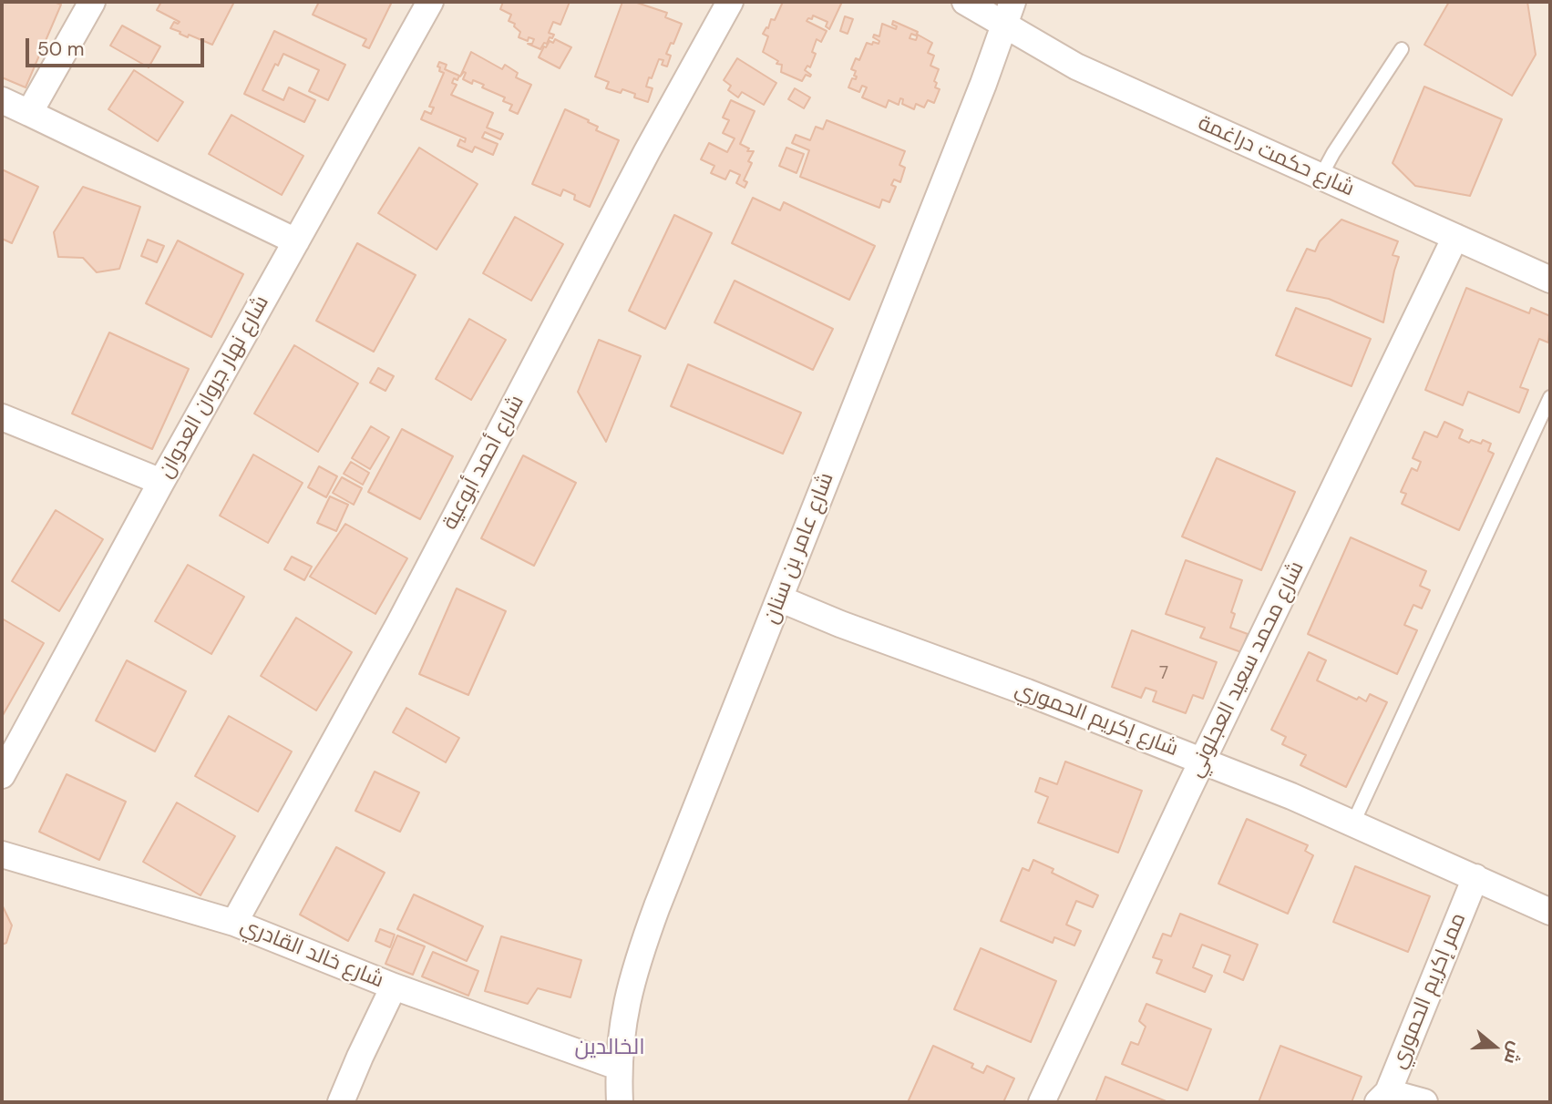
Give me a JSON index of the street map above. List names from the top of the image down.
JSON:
{
  "streets": {
    "street": [
      "شارع حكمت دراغمة",
      "شارع نهار جروان العدوان",
      "شارع أحمد أبوعية",
      "شارع عامر بن سنان",
      "شارع محمد سعيد العجلوني",
      "شارع إكريم الحموري",
      "شارع خالد القادري",
      "ممر إكريم الحموري"
    ]
  },
  "crossings": [
    ["شارع حكمت دراغمة", "شارع عامر بن سنان"],
    ["شارع حكمت دراغمة", "شارع محمد سعيد العجلوني"],
    ["شارع أحمد أبوعية", "شارع خالد القادري"],
    ["شارع عامر بن سنان", "شارع إكريم الحموري"],
    ["شارع عامر بن سنان", "شارع خالد القادري"],
    ["شارع محمد سعيد العجلوني", "شارع إكريم الحموري"],
    ["شارع إكريم الحموري", "ممر إكريم الحموري"]
  ],
  "districts": ["الخالدين"],
  "house_numbers": ["7"],
  "scale_bar": "50 m",
  "north": "right"
}
